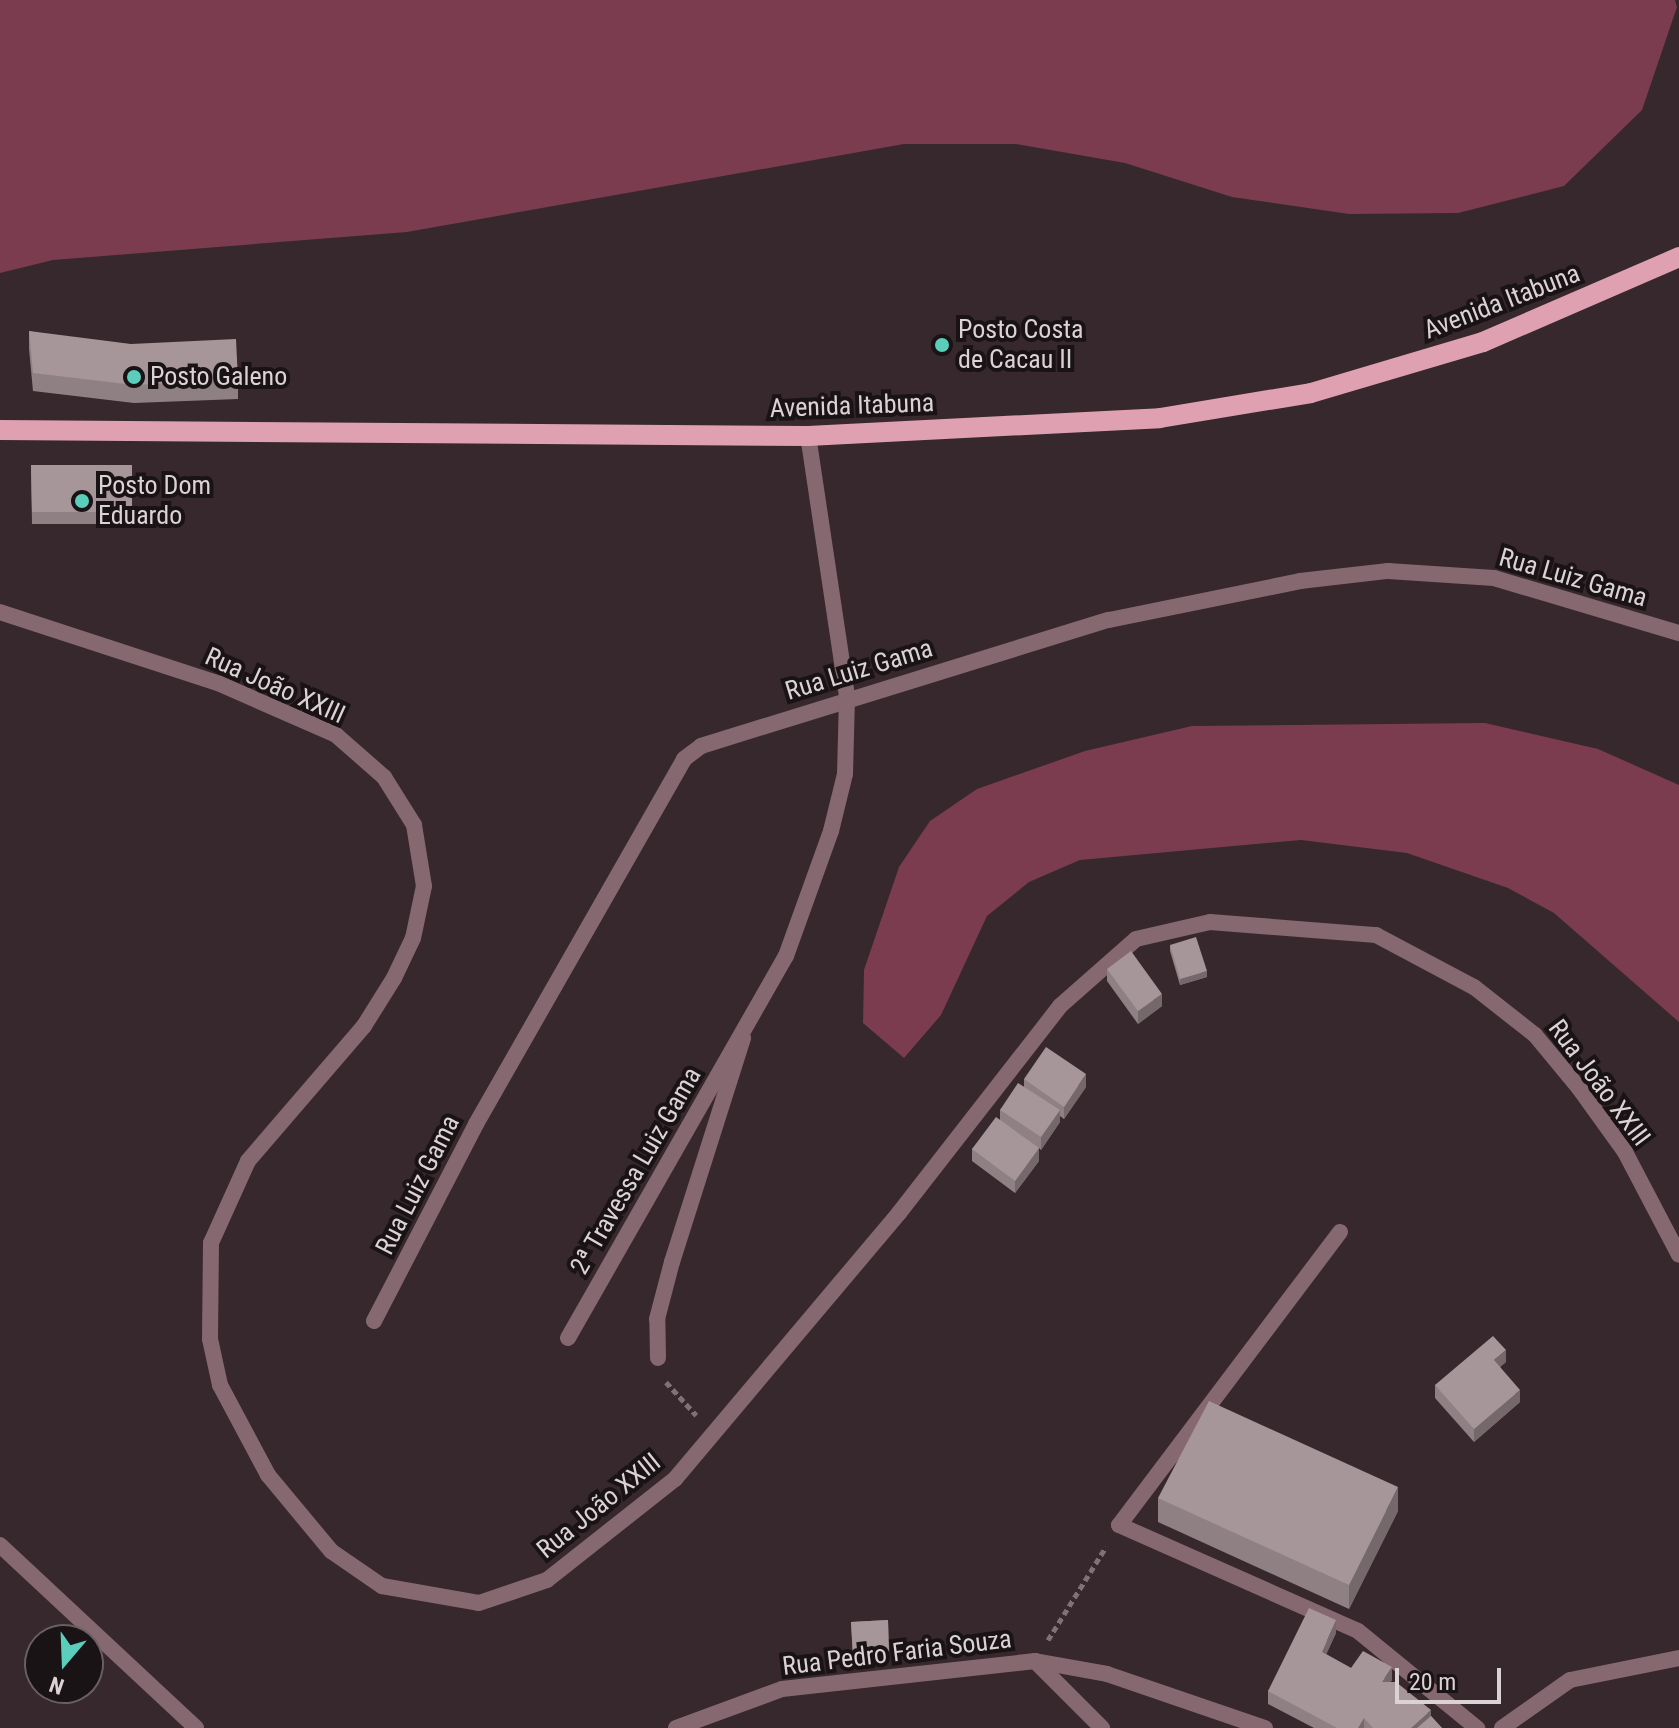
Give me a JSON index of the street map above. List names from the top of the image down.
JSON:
{
  "streets": {
    "main road": ["Avenida Itabuna"],
    "street": [
      "Rua Luiz Gama",
      "Rua João XXIII",
      "2ª Travessa Luiz Gama",
      "Rua Pedro Faria Souza"
    ]
  },
  "crossings": [
    ["Avenida Itabuna", "2ª Travessa Luiz Gama"],
    ["Rua Luiz Gama", "2ª Travessa Luiz Gama"]
  ],
  "places": ["Posto Costa de Cacau II", "Posto Galeno", "Posto Dom Eduardo"],
  "scale_bar": "20 m",
  "north": "bottom"
}
